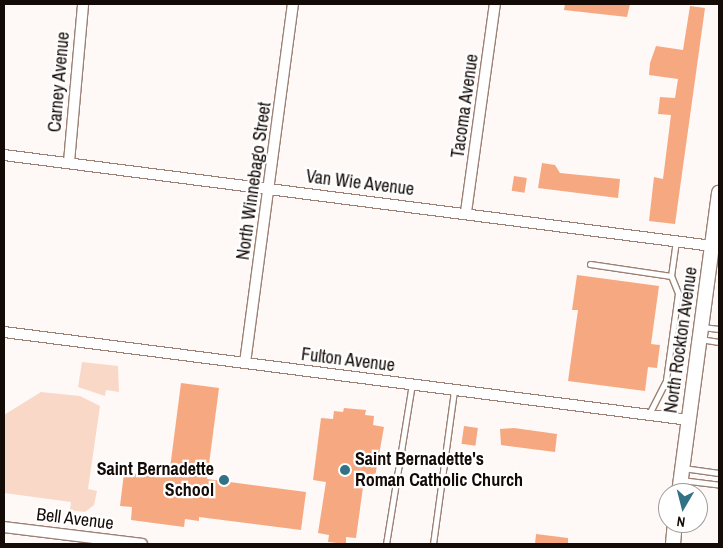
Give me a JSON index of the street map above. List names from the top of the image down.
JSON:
{
  "streets": {
    "main road": ["North Rockton Avenue"],
    "street": [
      "Carney Avenue",
      "Tacoma Avenue",
      "North Winnebago Street",
      "Van Wie Avenue",
      "Fulton Avenue",
      "Bell Avenue"
    ]
  },
  "crossings": [
    ["Carney Avenue", "Van Wie Avenue"],
    ["Tacoma Avenue", "Van Wie Avenue"],
    ["North Winnebago Street", "Van Wie Avenue"],
    ["North Winnebago Street", "Fulton Avenue"],
    ["Van Wie Avenue", "North Rockton Avenue"],
    ["North Rockton Avenue", "Fulton Avenue"]
  ],
  "places": ["Saint Bernadette's Roman Catholic Church", "Saint Bernadette School"],
  "north": "bottom"
}
